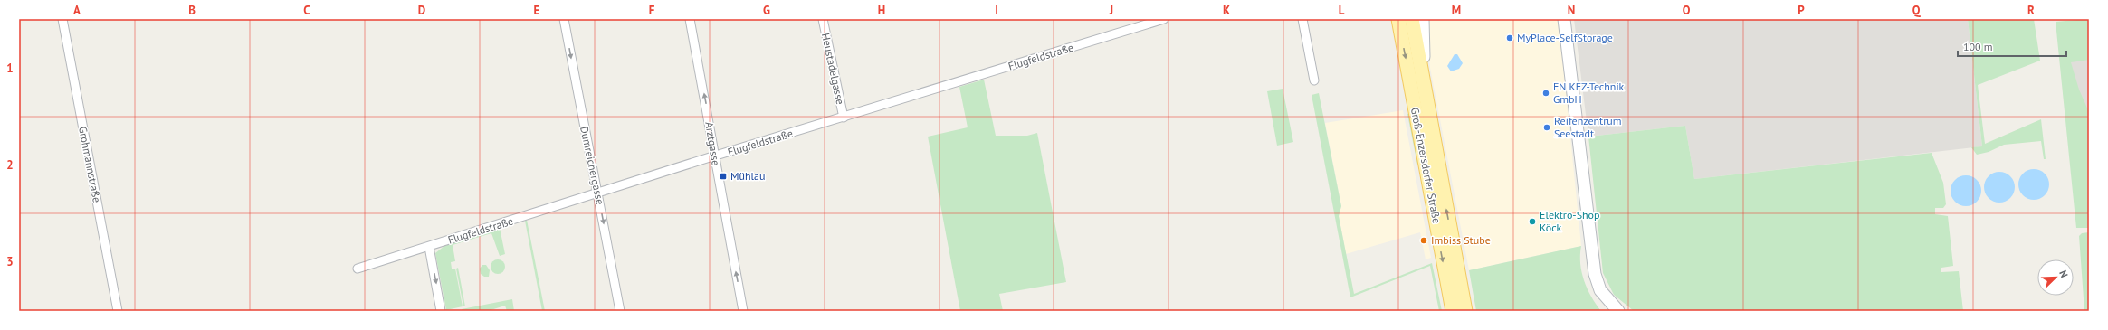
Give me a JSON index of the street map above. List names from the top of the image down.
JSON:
{
  "streets": {
    "main road": ["Groß-Enzersdorfer Straße"],
    "street": [
      "Flugfeldstraße",
      "Heustadelgasse",
      "Arztgasse",
      "Grohmannstraße",
      "Dumreichergasse"
    ]
  },
  "crossings": [
    ["Flugfeldstraße", "Heustadelgasse"],
    ["Flugfeldstraße", "Arztgasse"],
    ["Flugfeldstraße", "Dumreichergasse"]
  ],
  "one_way": ["Arztgasse", "Dumreichergasse"],
  "places": {
    "other": [
      "MyPlace-SelfStorage",
      "FN KFZ-Technik GmbH",
      "Reifenzentrum Seestadt",
      "Elektro-Shop Köck",
      "Imbiss Stube"
    ],
    "transit": ["Mühlau"]
  },
  "scale_bar": "100 m",
  "north": "top right",
  "grid": {
    "columns": [
      "A",
      "B",
      "C",
      "D",
      "E",
      "F",
      "G",
      "H",
      "I",
      "J",
      "K",
      "L",
      "M",
      "N",
      "O",
      "P",
      "Q",
      "R"
    ],
    "rows": ["1", "2", "3"]
  }
}
